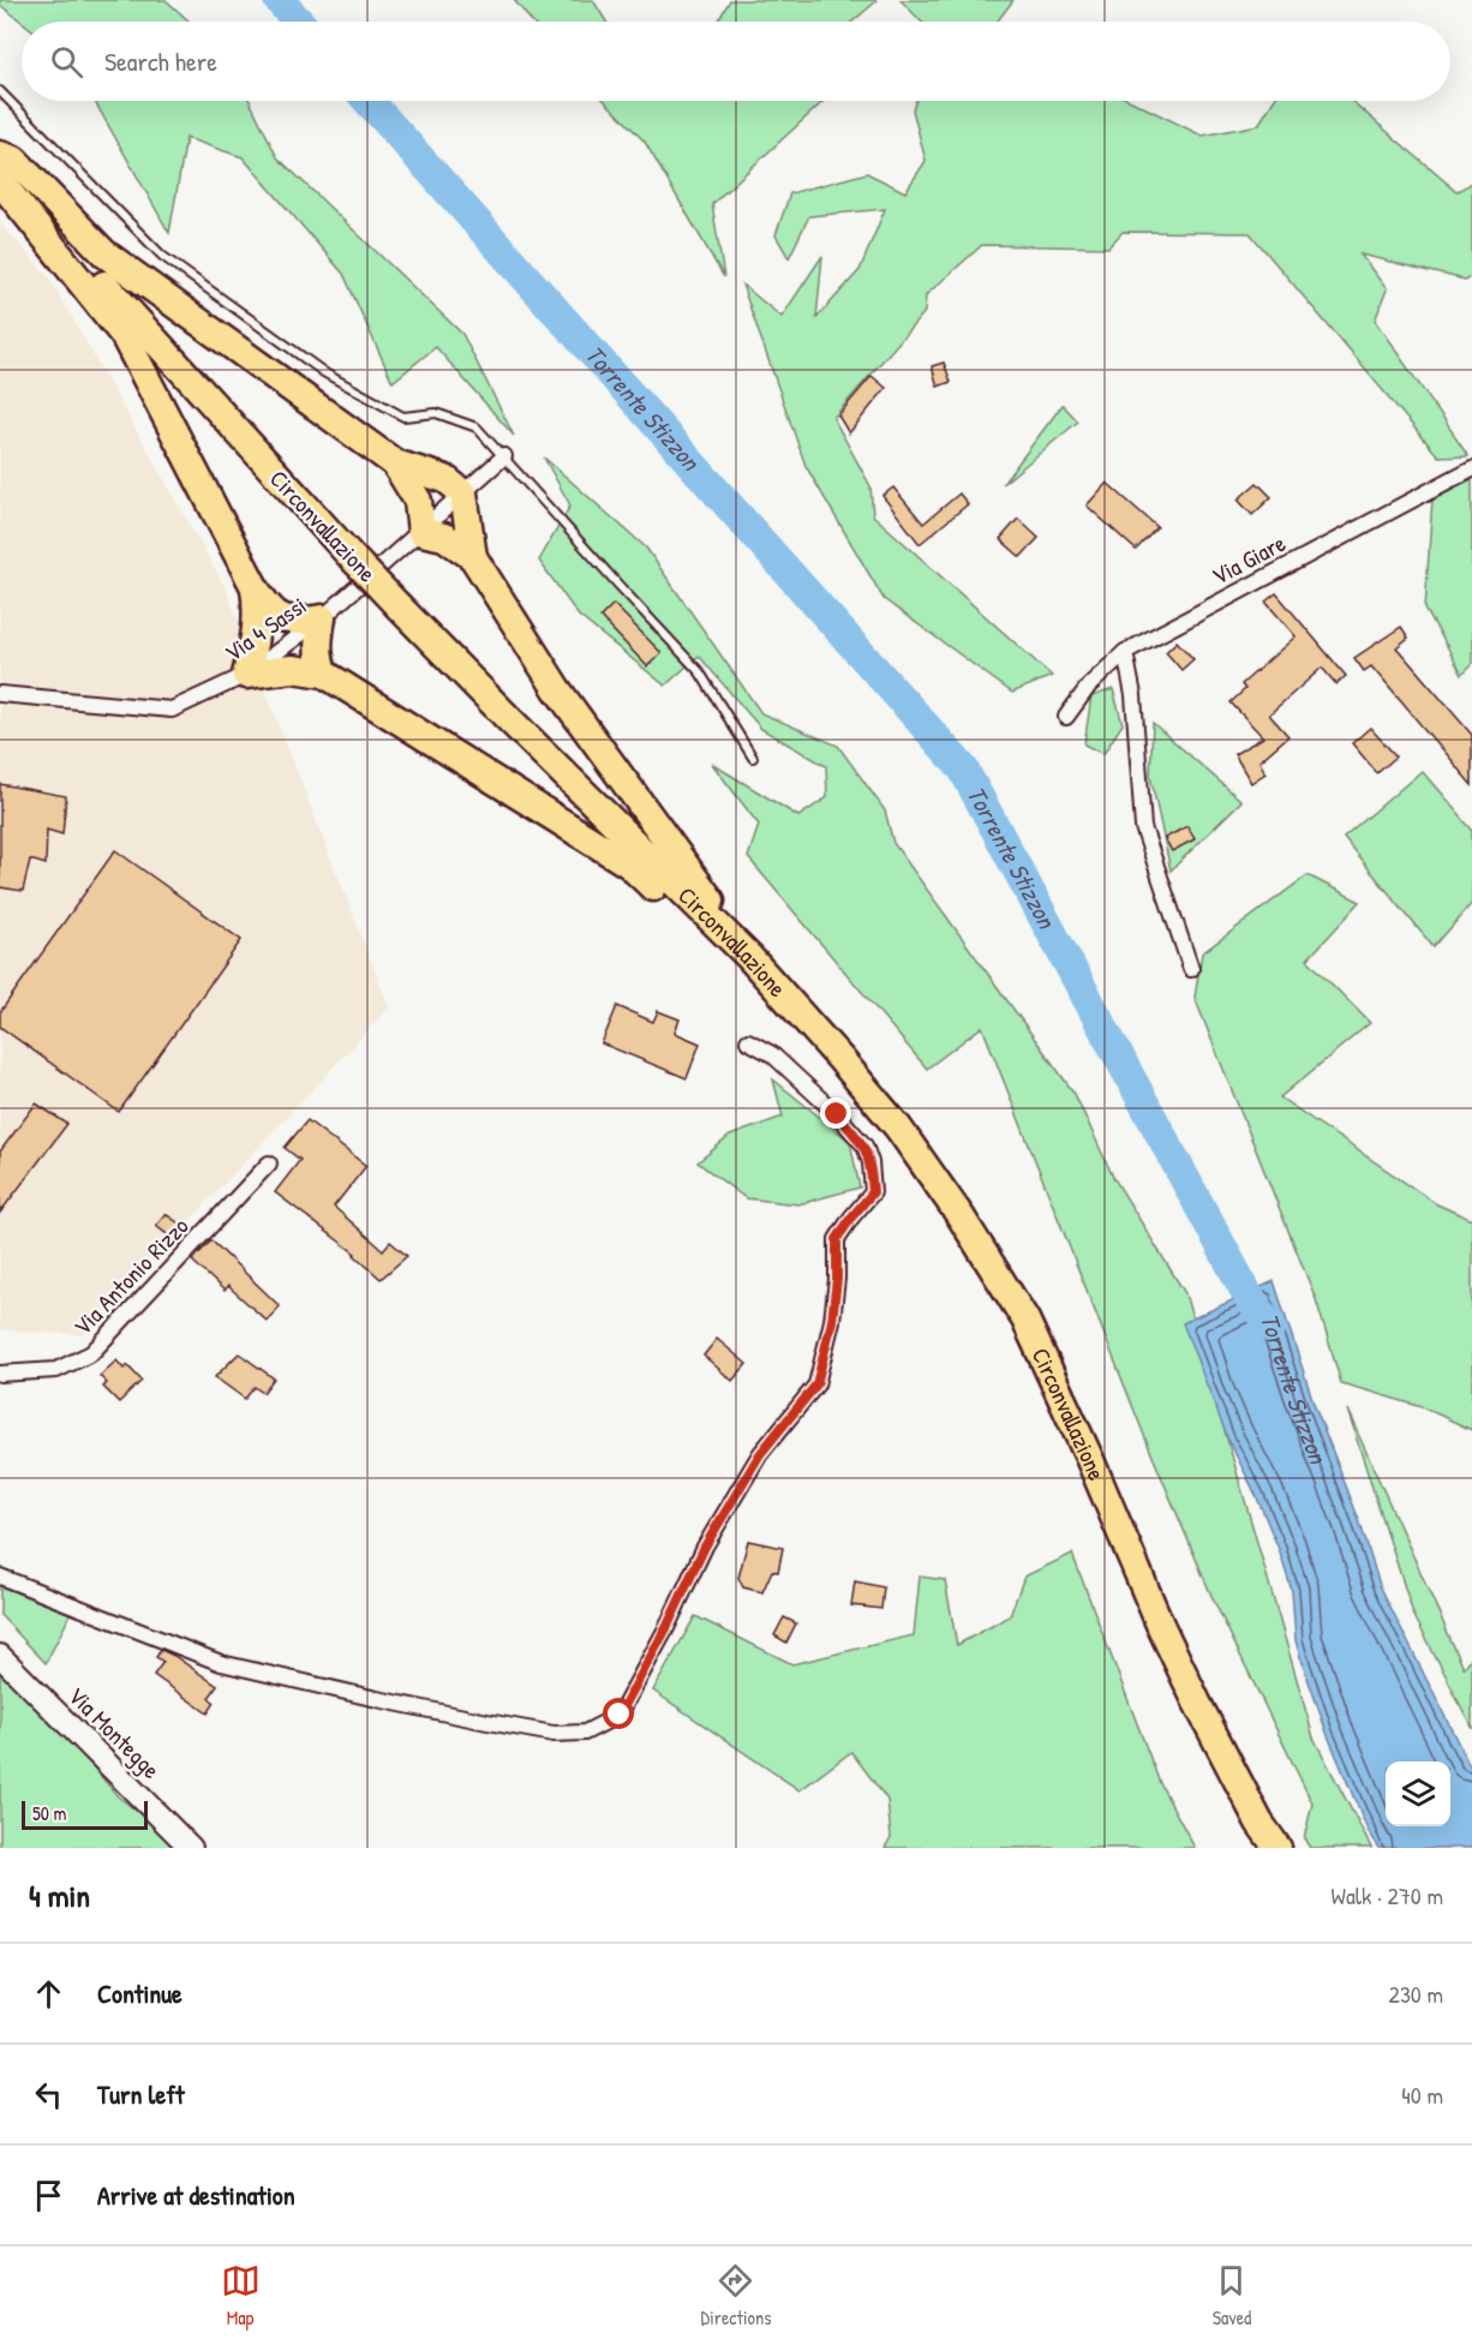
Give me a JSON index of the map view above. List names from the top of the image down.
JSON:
{
  "streets": {
    "highway": ["Circonvallazione"],
    "street": [
      "Via Giare",
      "Via 4 Sassi",
      "Via Antonio Rizzo",
      "Via Montegge"
    ]
  },
  "water": ["Torrente Stizzon"],
  "scale_bar": "50 m",
  "page": {
    "search": "Search here",
    "scale": "50 m",
    "heading": ["4 min", "Walk · 270 m"],
    "list": [
      ["Continue", "230 m"],
      ["Turn left", "40 m"],
      "Arrive at destination"
    ],
    "nav": ["Map", "Directions", "Saved"]
  }
}
